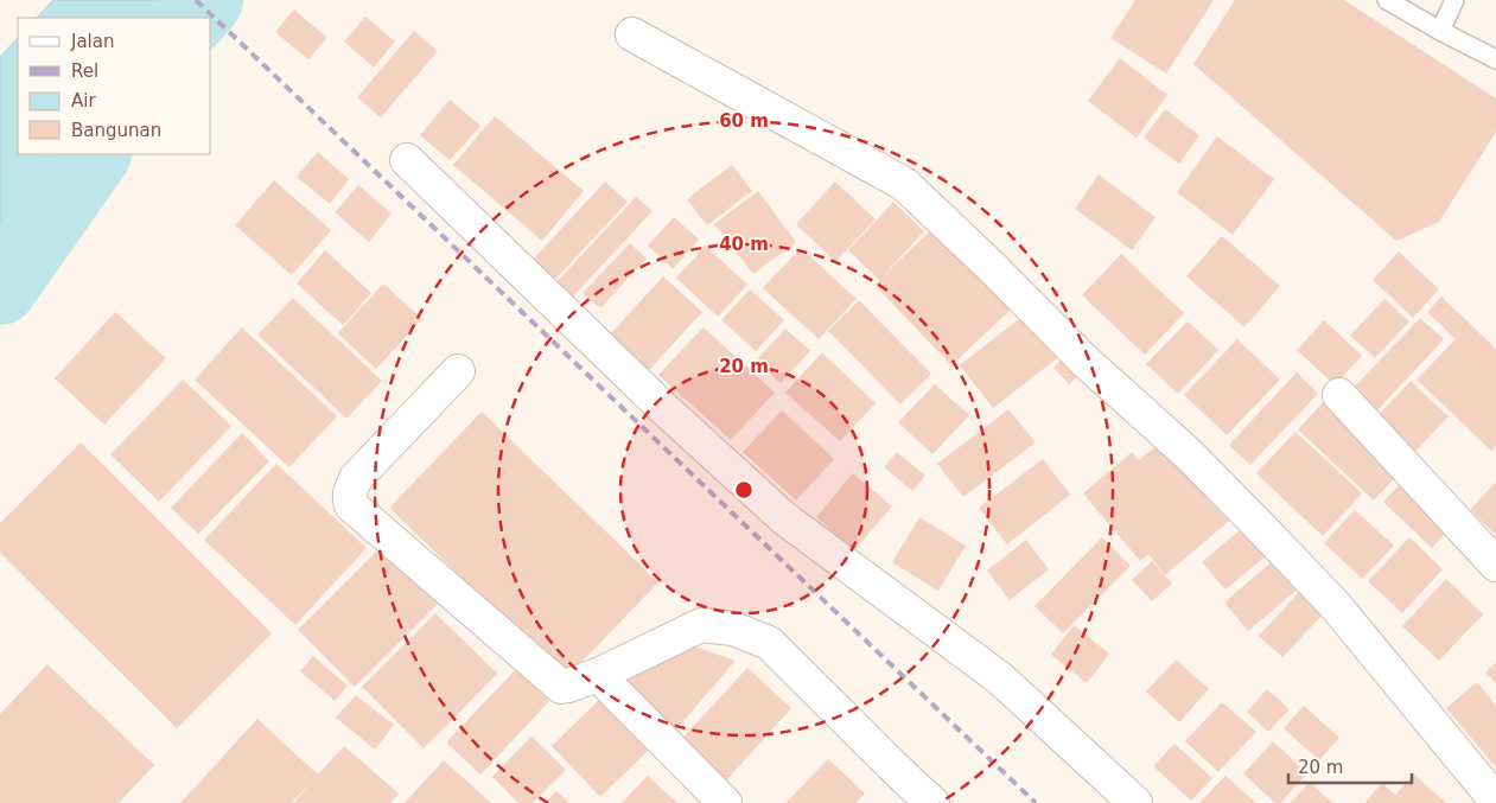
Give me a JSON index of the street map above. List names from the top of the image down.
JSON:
{
  "legend": [
    "Jalan",
    "Rel",
    "Air",
    "Bangunan"
  ],
  "scale_bar": "20 m",
  "rings": ["60 m", "40 m", "20 m"]
}
